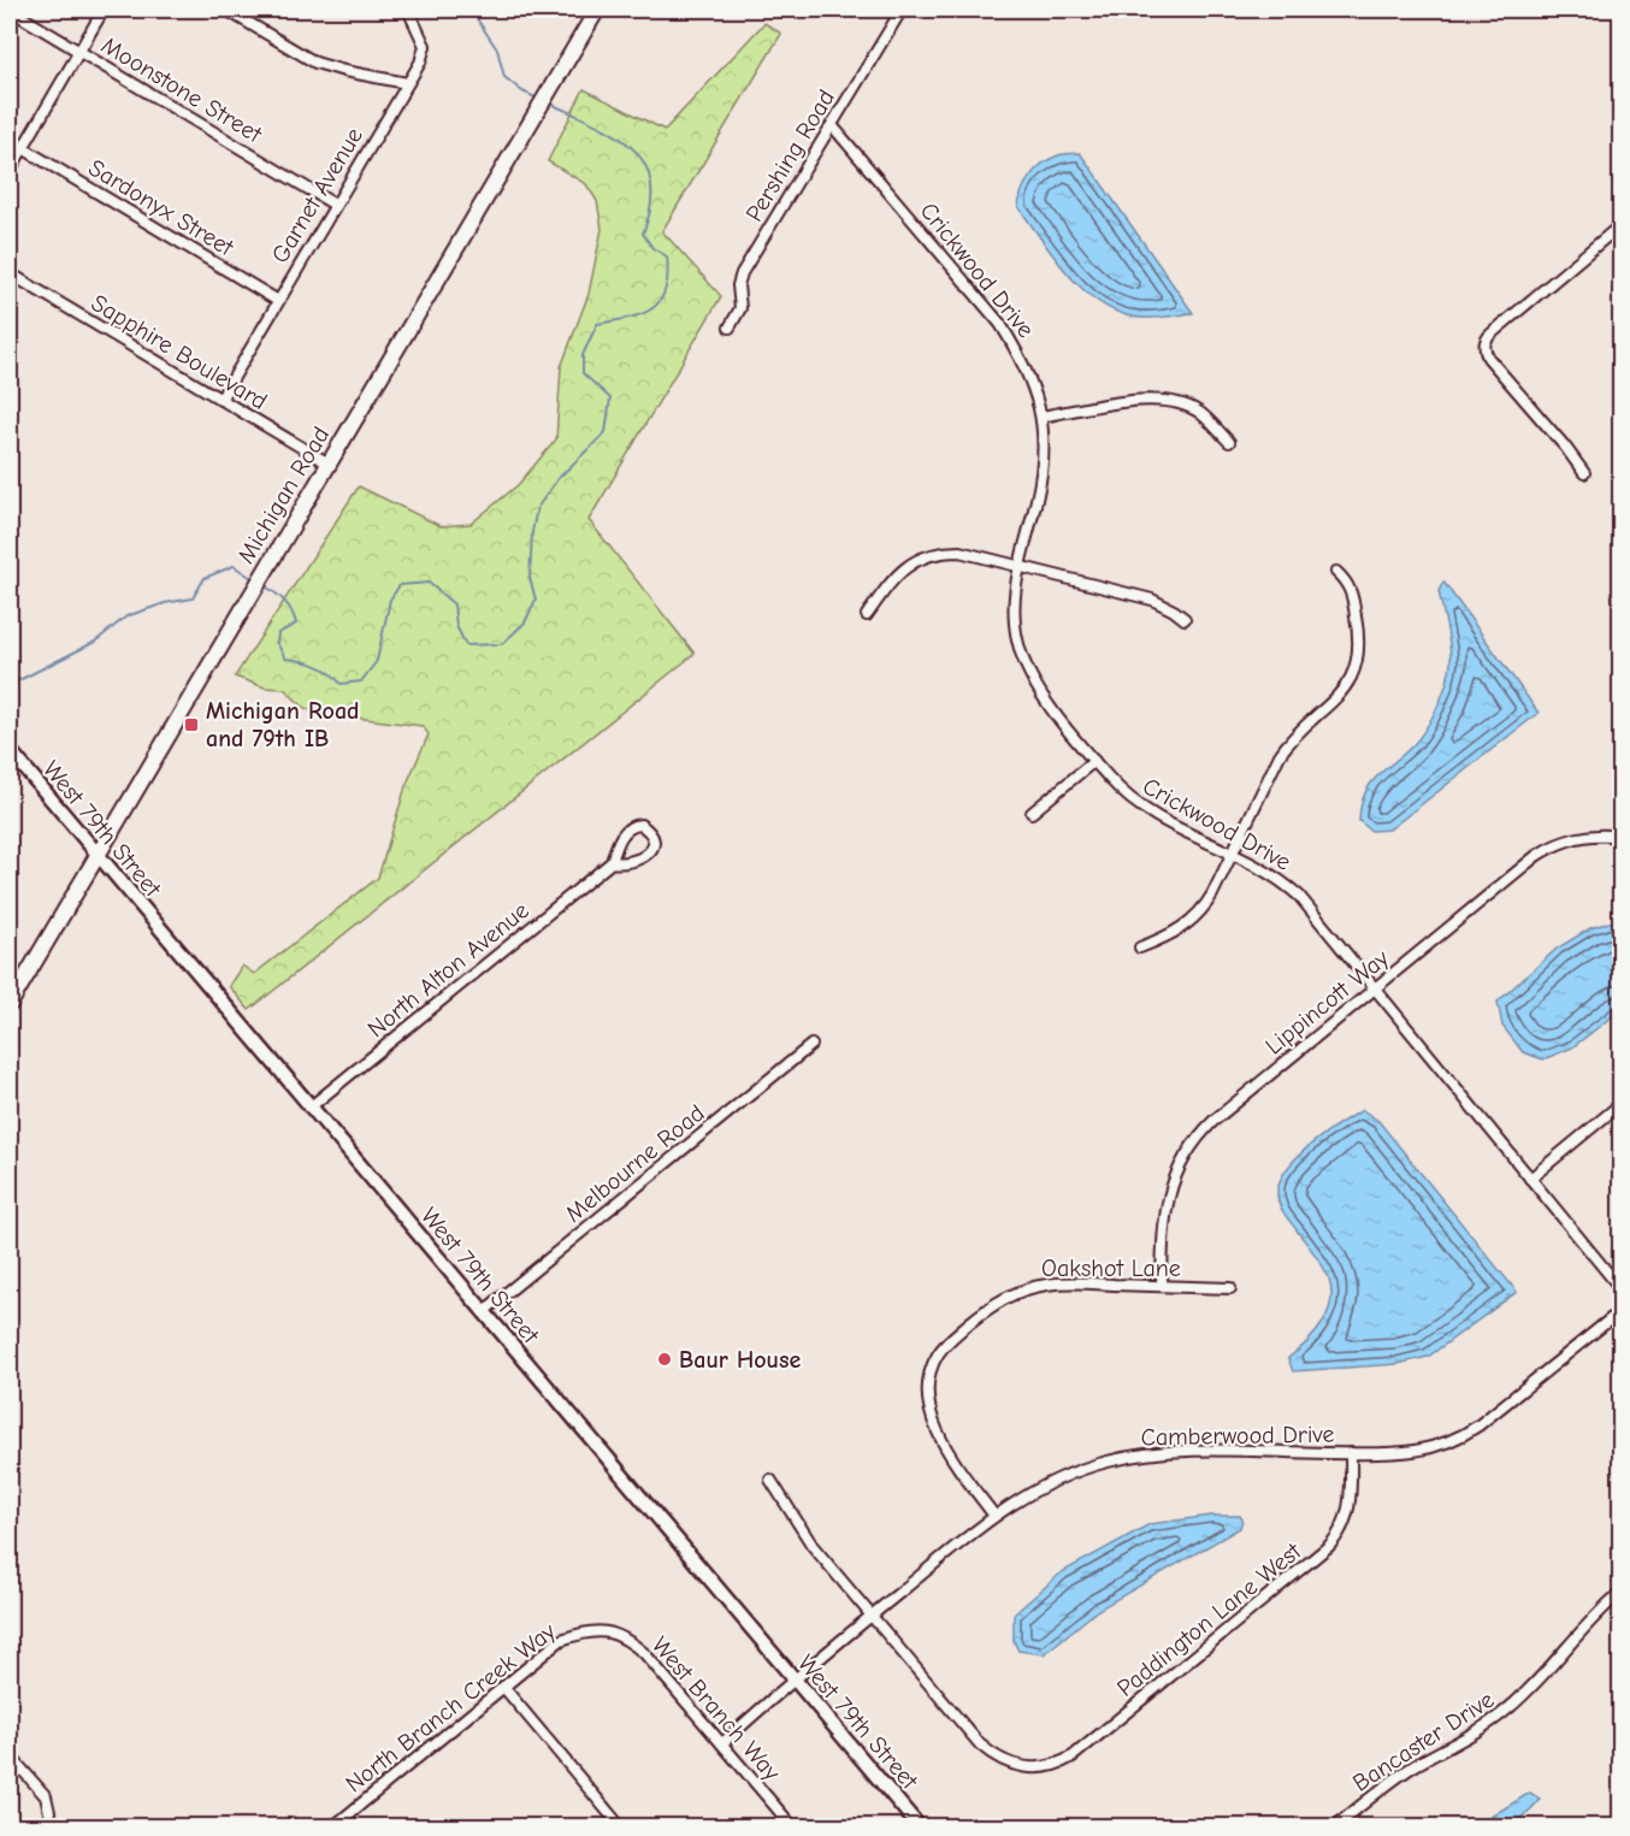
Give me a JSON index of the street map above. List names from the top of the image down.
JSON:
{
  "streets": {
    "main road": ["Michigan Road", "West 79th Street"],
    "street": [
      "Moonstone Street",
      "Pershing Road",
      "Garnet Avenue",
      "Sardonyx Street",
      "Crickwood Drive",
      "Sapphire Boulevard",
      "North Alton Avenue",
      "Lippincott Way",
      "Melbourne Road",
      "Oakshot Lane",
      "Camberwood Drive",
      "Paddington Lane West",
      "North Branch Creek Way",
      "West Branch Way",
      "Bancaster Drive"
    ]
  },
  "crossings": [
    ["Moonstone Street", "Garnet Avenue"],
    ["Pershing Road", "Crickwood Drive"],
    ["Garnet Avenue", "Sardonyx Street"],
    ["Garnet Avenue", "Sapphire Boulevard"],
    ["Crickwood Drive", "Lippincott Way"],
    ["Sapphire Boulevard", "Michigan Road"],
    ["Michigan Road", "West 79th Street"],
    ["West 79th Street", "North Alton Avenue"],
    ["West 79th Street", "Melbourne Road"],
    ["West 79th Street", "Camberwood Drive"],
    ["Lippincott Way", "Oakshot Lane"],
    ["Oakshot Lane", "Camberwood Drive"],
    ["Camberwood Drive", "Paddington Lane West"],
    ["Camberwood Drive", "West Branch Way"],
    ["North Branch Creek Way", "West Branch Way"]
  ],
  "places": {
    "transit": ["Michigan Road and 79th IB"],
    "other": ["Baur House"]
  }
}
